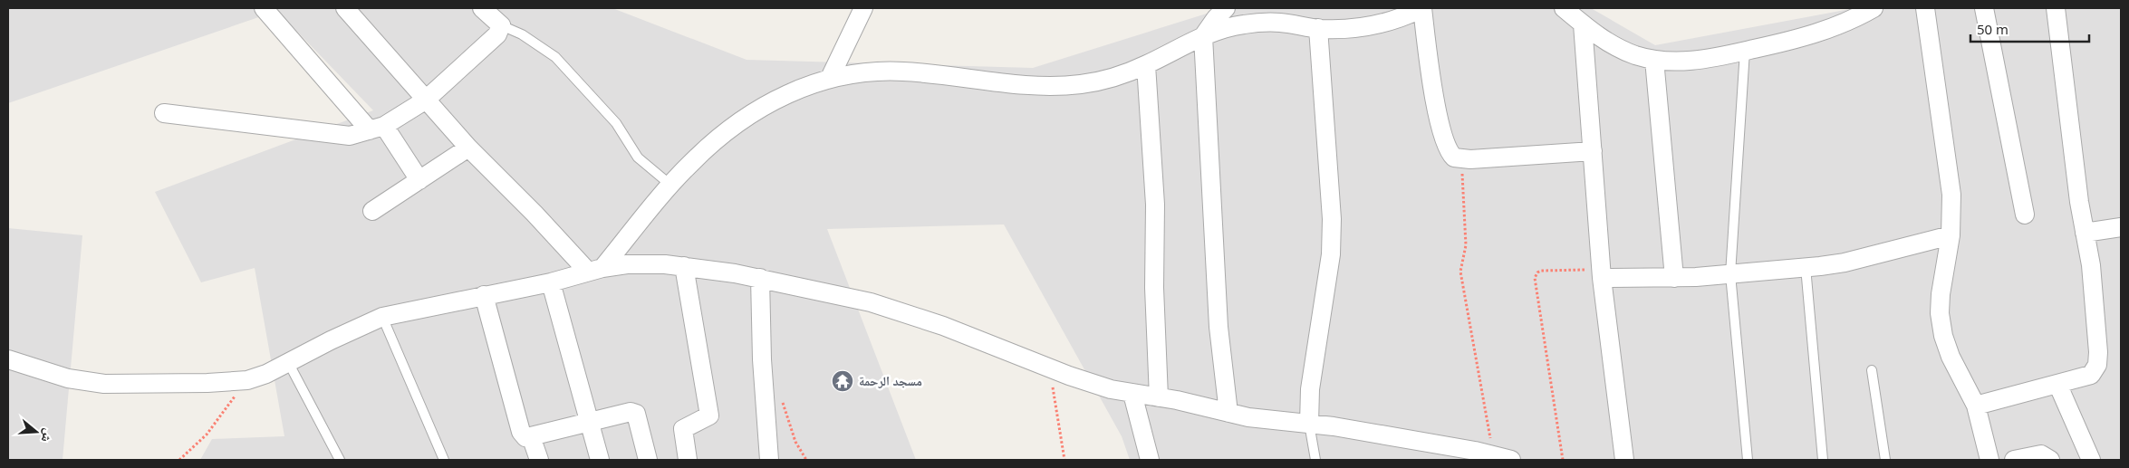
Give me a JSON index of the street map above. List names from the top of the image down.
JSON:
{
  "places": {
    "temple": ["مسجد الرحمة"]
  },
  "scale_bar": "50 m",
  "north": "right"
}
